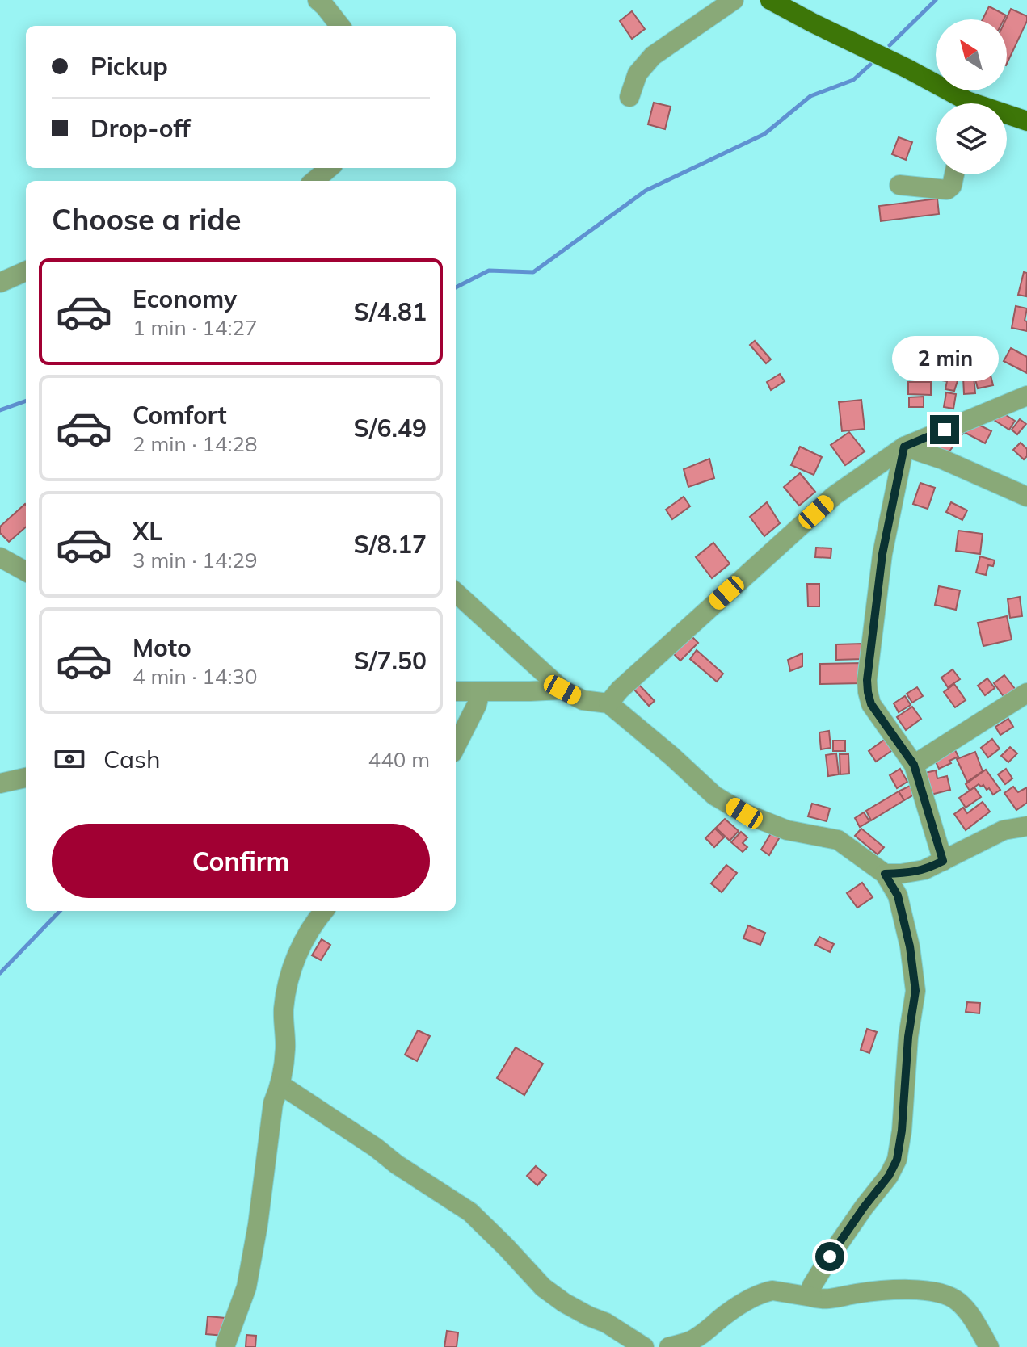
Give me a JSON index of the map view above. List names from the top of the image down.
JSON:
{
  "north": "top left",
  "page": {
    "banner": ["Pickup", "Drop-off"],
    "heading": "Choose a ride",
    "list": [
      {
        "name": "Economy",
        "note": "1 min · 14:27",
        "value": "S/4.81"
      },
      {
        "name": "Comfort",
        "note": "2 min · 14:28",
        "value": "S/6.49"
      },
      {
        "name": "XL",
        "note": "3 min · 14:29",
        "value": "S/8.17"
      },
      {
        "name": "Moto",
        "note": "4 min · 14:30",
        "value": "S/7.50"
      }
    ],
    "bubble": "2 min",
    "pay": ["Cash", "440 m"],
    "buttons": "Confirm"
  }
}
